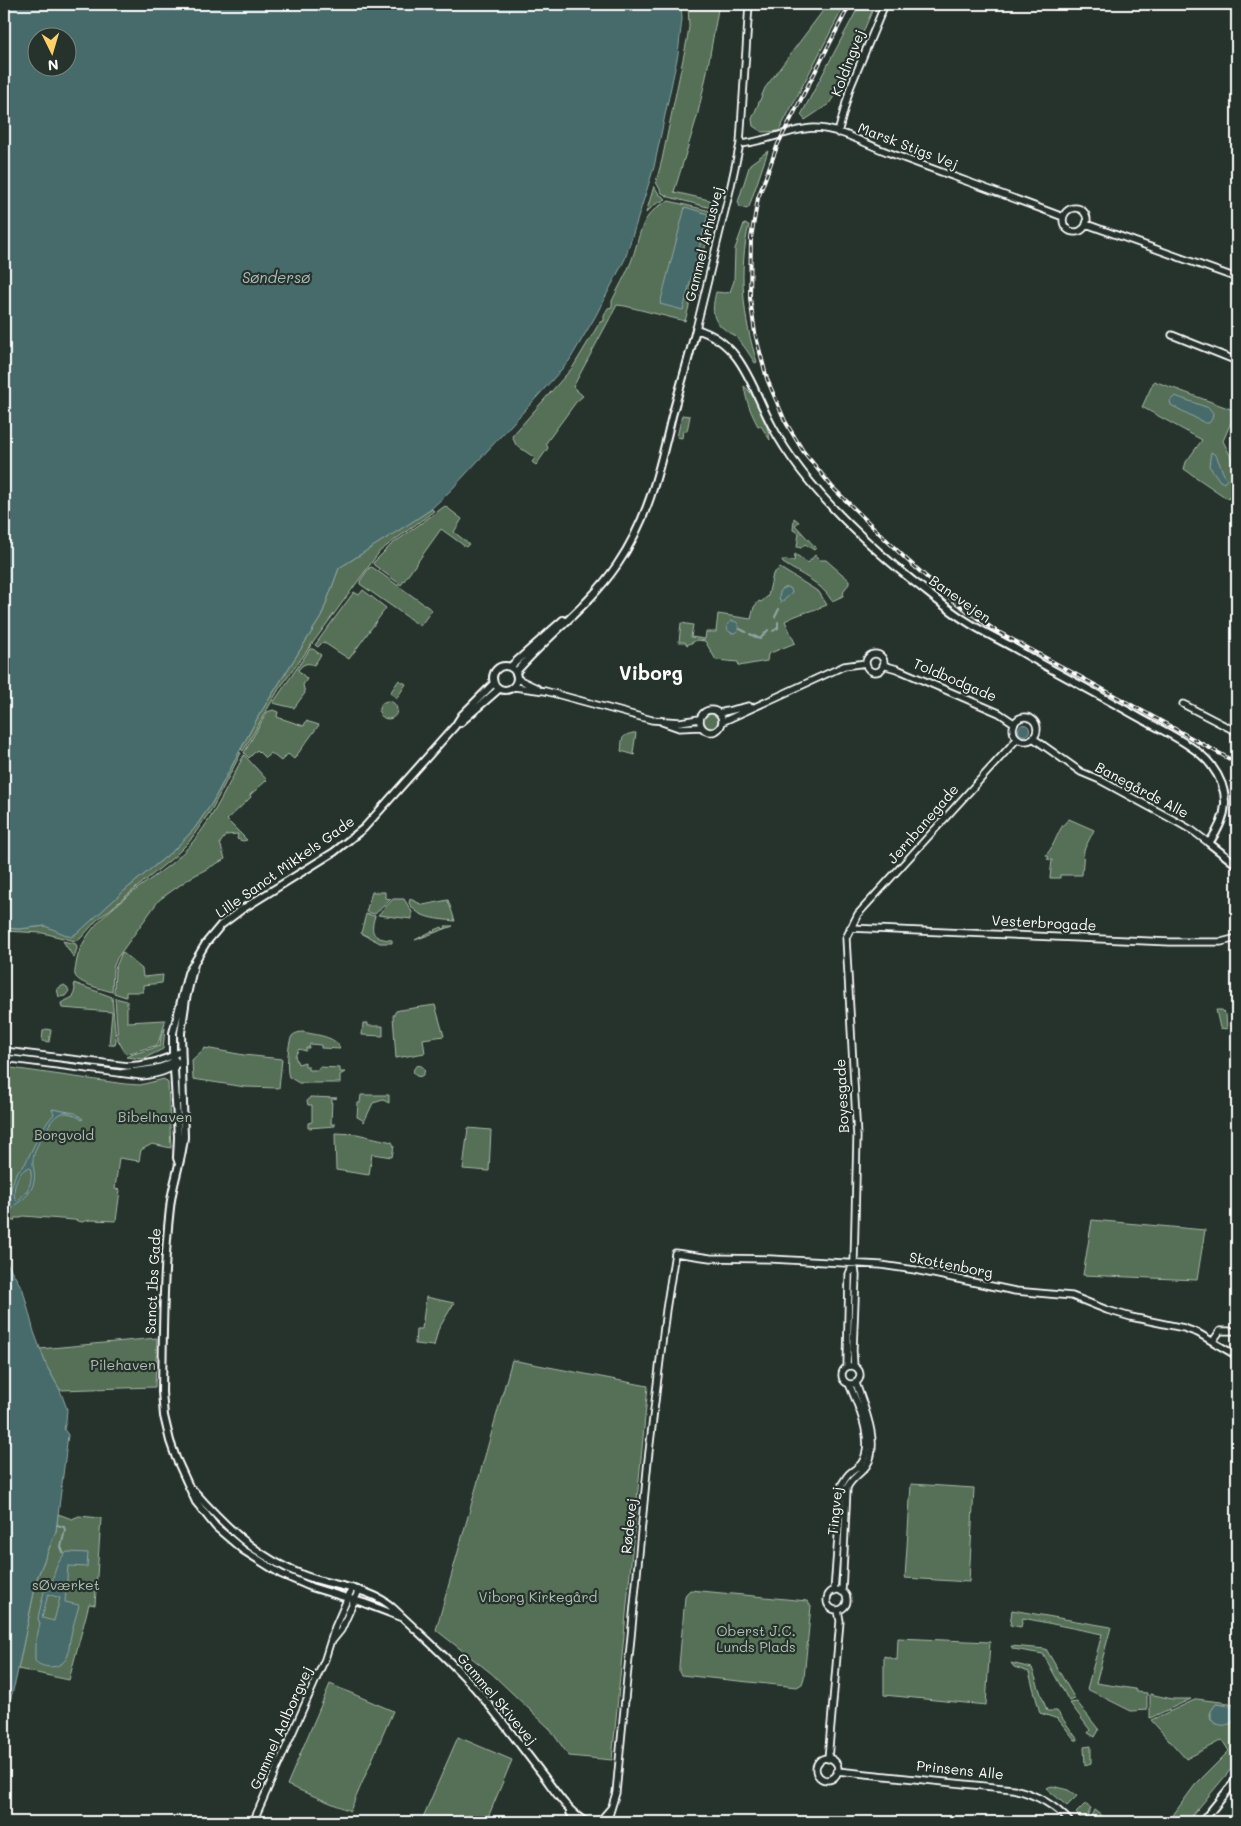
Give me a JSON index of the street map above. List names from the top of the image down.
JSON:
{
  "streets": {
    "main road": [
      "Gammel Århusvej",
      "Banevejen",
      "Banegårds Alle",
      "Lille Sanct Mikkels Gade",
      "Sanct Ibs Gade",
      "Gammel Skivevej"
    ],
    "street": [
      "Koldingvej",
      "Marsk Stigs Vej",
      "Toldbodgade",
      "Jernbanegade",
      "Vesterbrogade",
      "Boyesgade",
      "Skottenborg",
      "Tingvej",
      "Rødevej",
      "Gammel Aalborgvej",
      "Prinsens Alle"
    ]
  },
  "crossings": [
    ["Koldingvej", "Marsk Stigs Vej"],
    ["Marsk Stigs Vej", "Gammel Århusvej"],
    ["Gammel Århusvej", "Banevejen"],
    ["Banevejen", "Banegårds Alle"],
    ["Toldbodgade", "Banegårds Alle"],
    ["Toldbodgade", "Jernbanegade"],
    ["Banegårds Alle", "Jernbanegade"],
    ["Jernbanegade", "Vesterbrogade"],
    ["Jernbanegade", "Boyesgade"],
    ["Lille Sanct Mikkels Gade", "Sanct Ibs Gade"],
    ["Vesterbrogade", "Boyesgade"],
    ["Boyesgade", "Skottenborg"],
    ["Skottenborg", "Rødevej"],
    ["Sanct Ibs Gade", "Gammel Skivevej"],
    ["Sanct Ibs Gade", "Gammel Aalborgvej"],
    ["Gammel Skivevej", "Gammel Aalborgvej"]
  ],
  "districts": ["Viborg"],
  "water": ["Søndersø"],
  "parks": [
    "Bibelhaven",
    "Borgvold",
    "Pilehaven",
    "sØværket",
    "Viborg Kirkegård",
    "Oberst J.C. Lunds Plads"
  ],
  "north": "bottom"
}
